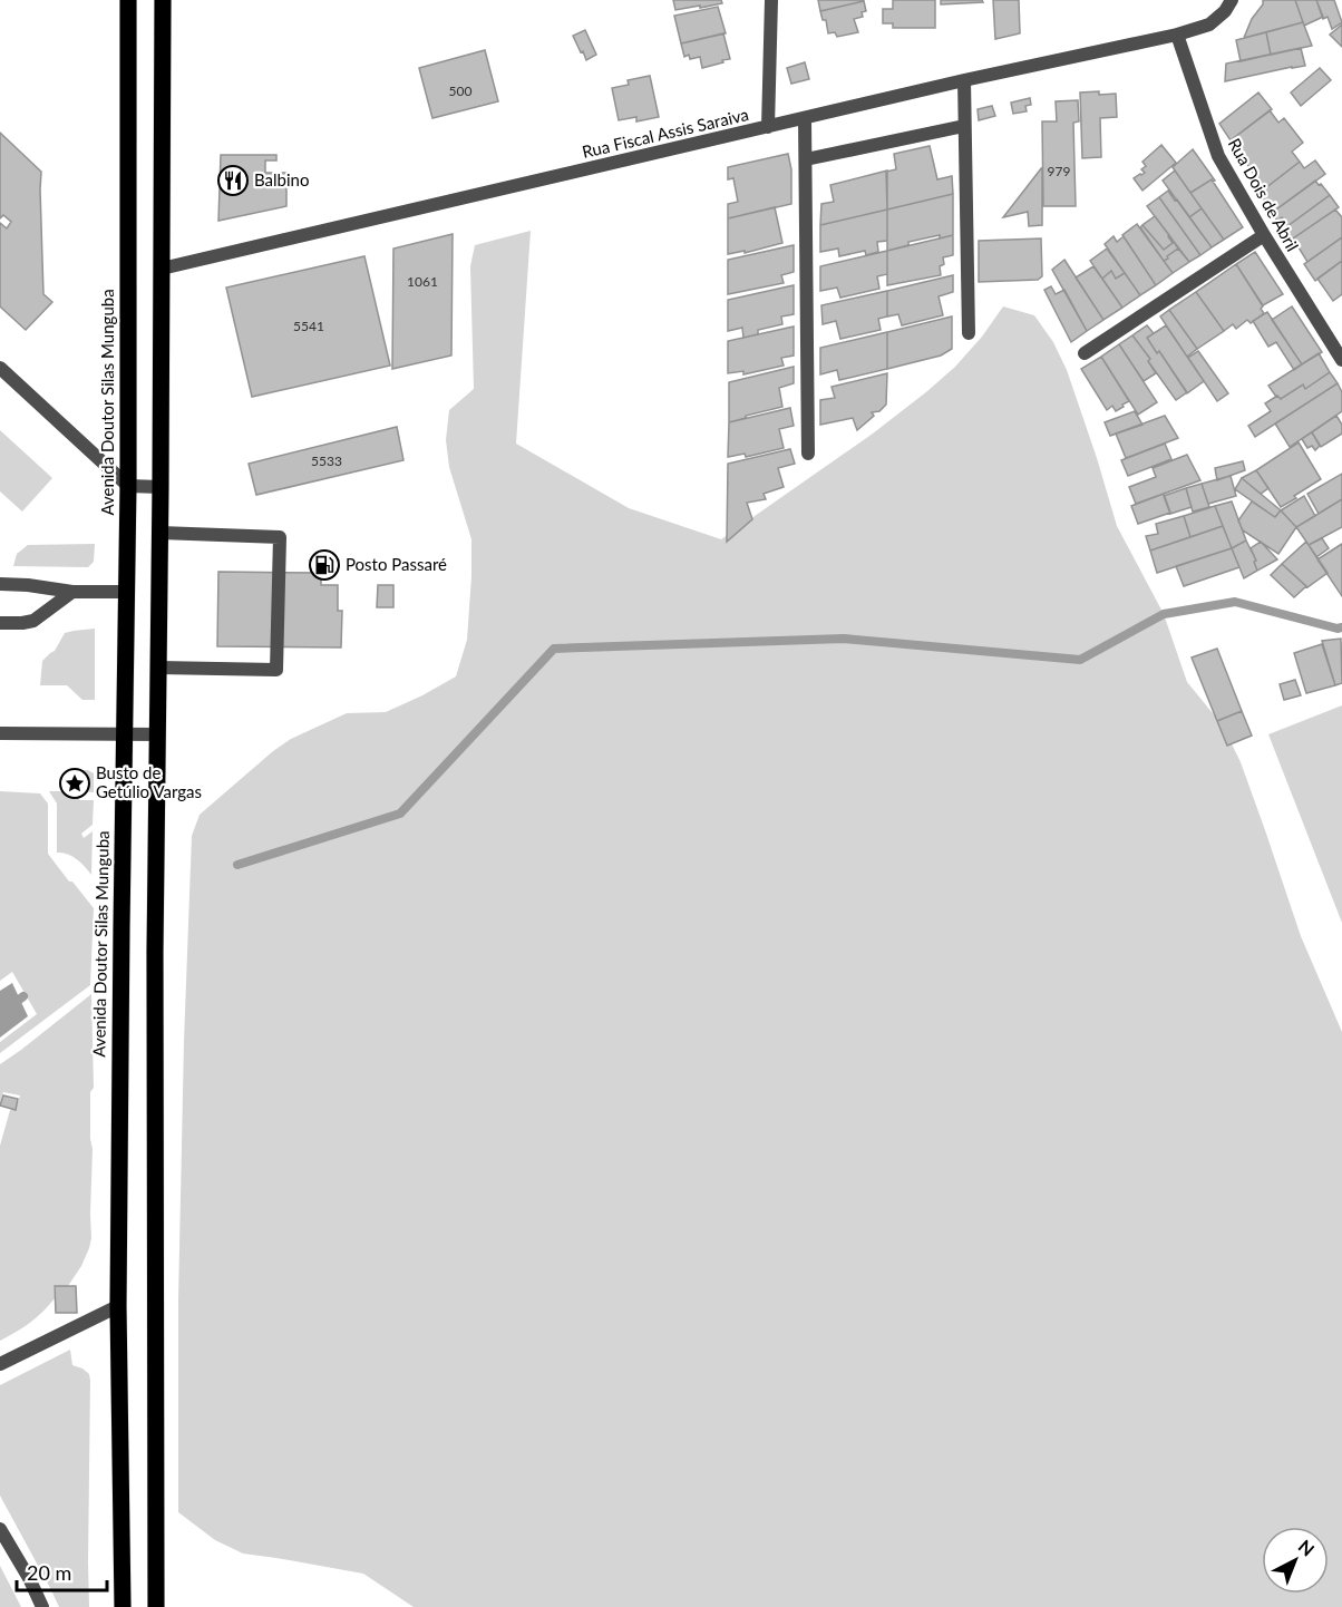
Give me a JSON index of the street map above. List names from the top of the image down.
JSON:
{
  "streets": {
    "main road": ["Avenida Doutor Silas Munguba"],
    "street": ["Rua Fiscal Assis Saraiva", "Rua Dois de Abril"]
  },
  "crossings": [
    ["Rua Fiscal Assis Saraiva", "Rua Dois de Abril"]
  ],
  "places": {
    "restaurant": ["Balbino"],
    "fuel station": ["Posto Passaré"],
    "place": ["Busto de Getúlio Vargas"]
  },
  "house_numbers": [
    "500",
    "979",
    "1061",
    "5541",
    "5533"
  ],
  "scale_bar": "20 m",
  "north": "top right"
}
